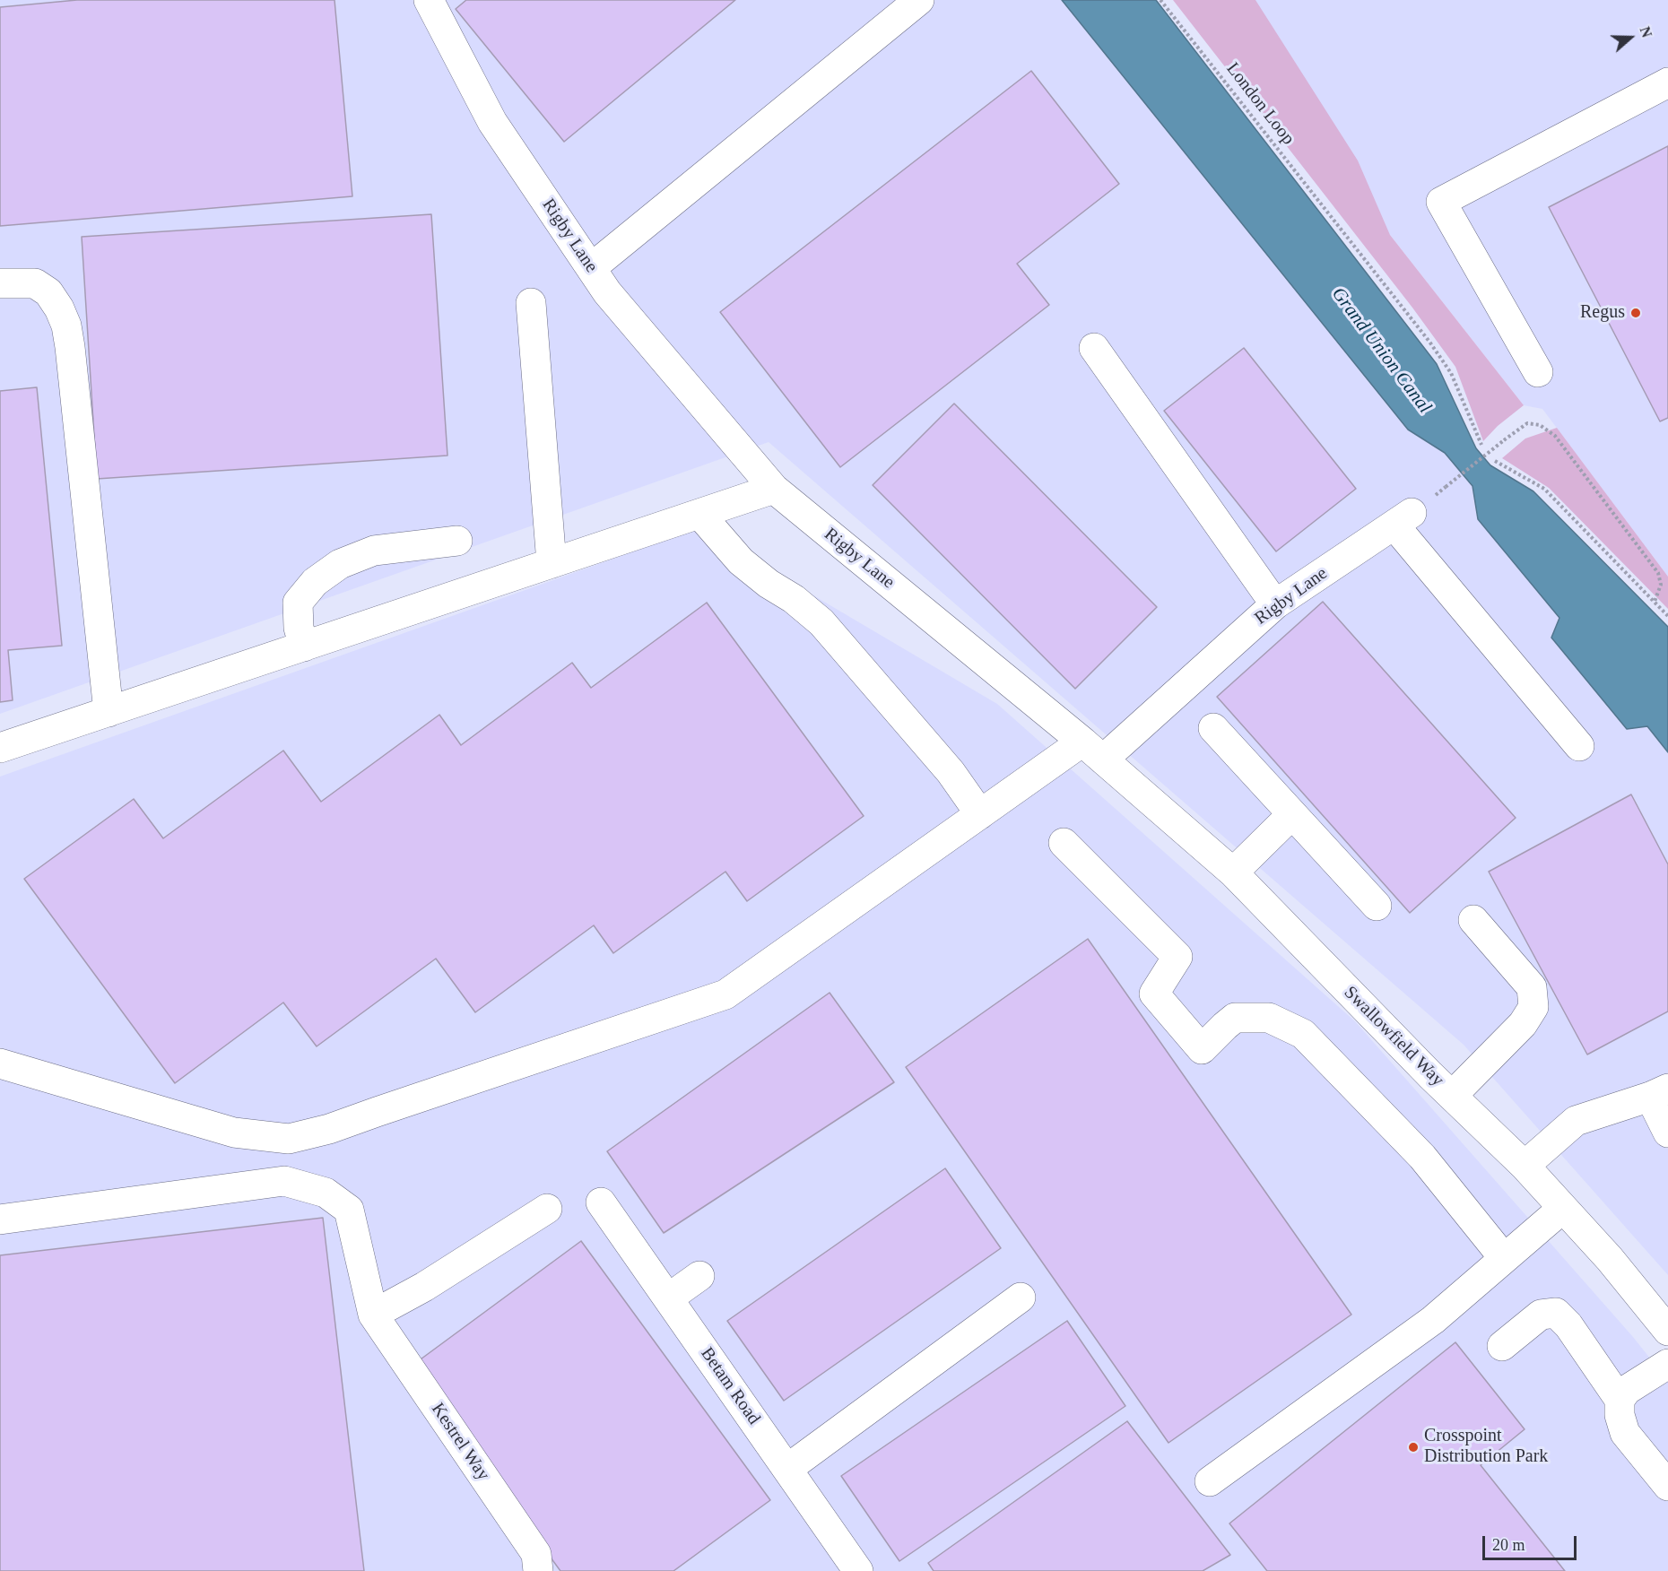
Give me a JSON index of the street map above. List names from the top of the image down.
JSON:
{
  "streets": {
    "street": [
      "Rigby Lane",
      "Swallowfield Way",
      "Betam Road",
      "Kestrel Way"
    ],
    "path": ["London Loop"]
  },
  "crossings": [
    ["Rigby Lane", "Swallowfield Way"]
  ],
  "water": ["Grand Union Canal"],
  "places": ["Regus", "Crosspoint Distribution Park"],
  "scale_bar": "20 m",
  "north": "right"
}
